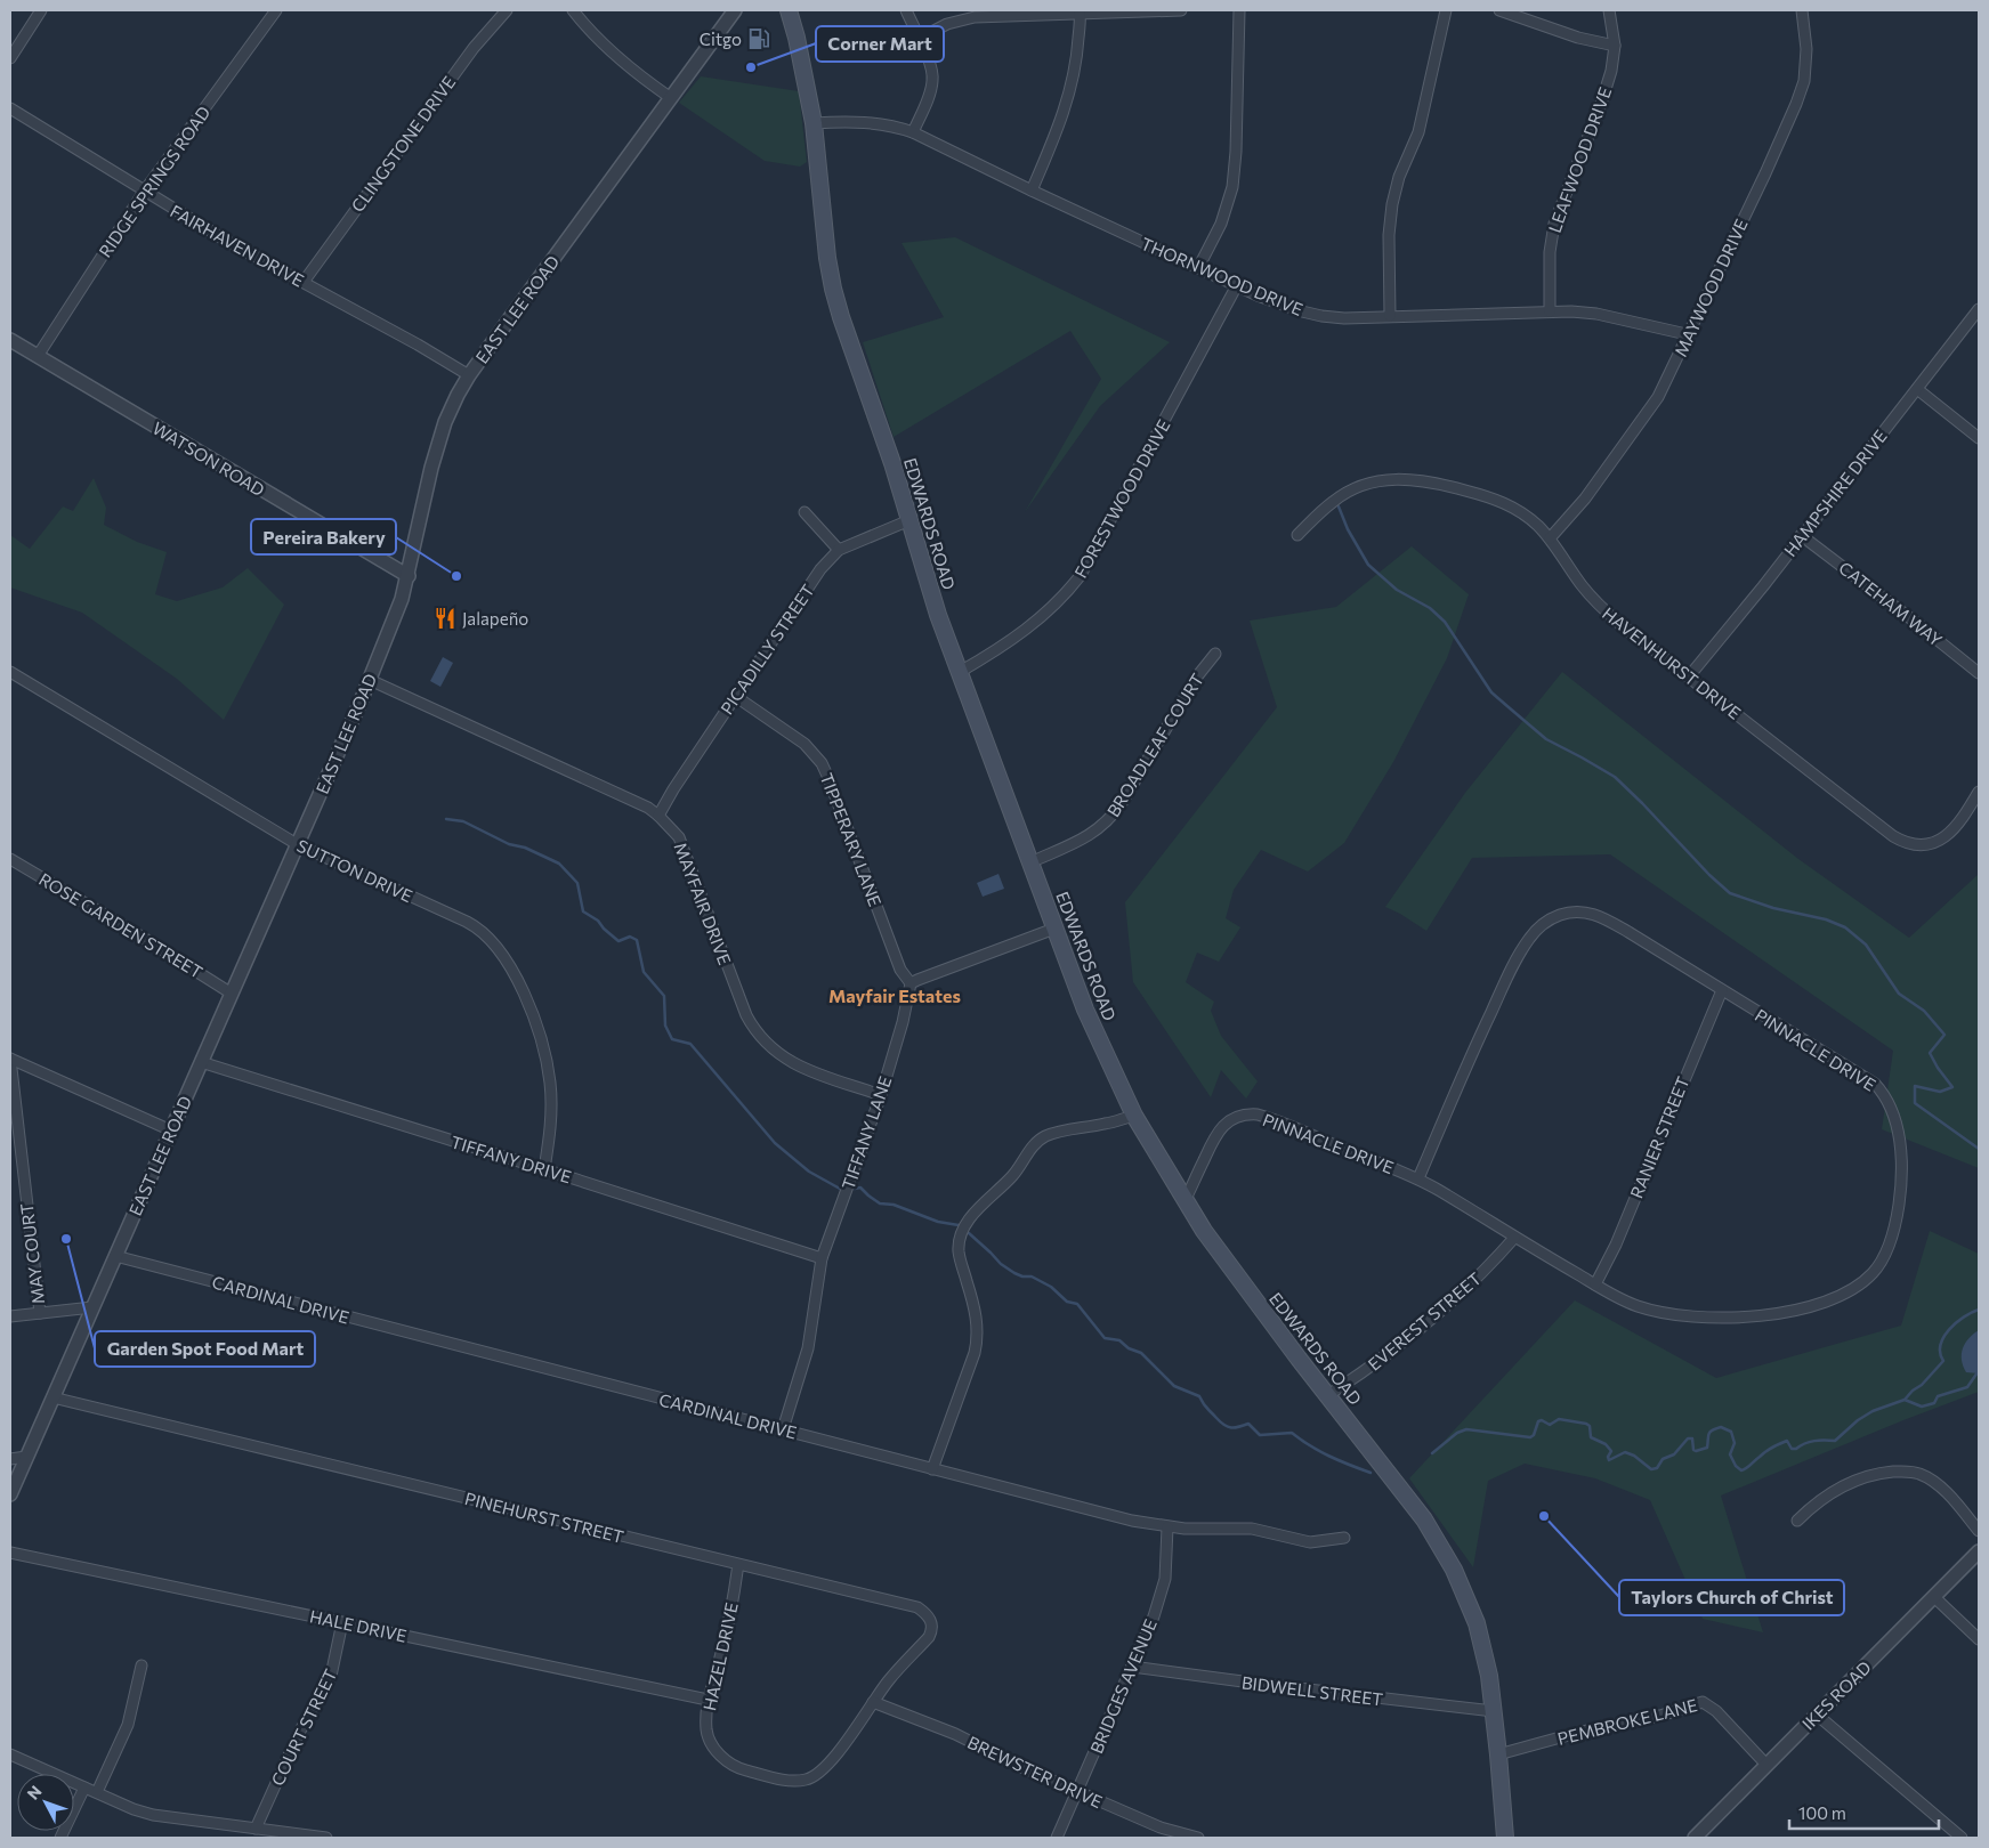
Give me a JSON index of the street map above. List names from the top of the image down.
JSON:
{
  "streets": {
    "main road": ["EDWARDS ROAD"],
    "street": [
      "CLINGSTONE DRIVE",
      "LEAFWOOD DRIVE",
      "RIDGE SPRINGS ROAD",
      "FAIRHAVEN DRIVE",
      "THORNWOOD DRIVE",
      "MAYWOOD DRIVE",
      "EAST LEE ROAD",
      "WATSON ROAD",
      "HAMPSHIRE DRIVE",
      "FORESTWOOD DRIVE",
      "CATEHAM WAY",
      "PICADILLY STREET",
      "HAVENHURST DRIVE",
      "BROADLEAF COURT",
      "TIPPERARY LANE",
      "SUTTON DRIVE",
      "MAYFAIR DRIVE",
      "ROSE GARDEN STREET",
      "PINNACLE DRIVE",
      "TIFFANY LANE",
      "RANIER STREET",
      "TIFFANY DRIVE",
      "MAY COURT",
      "CARDINAL DRIVE",
      "EVEREST STREET",
      "PINEHURST STREET",
      "HALE DRIVE",
      "HAZEL DRIVE",
      "BRIDGES AVENUE",
      "BIDWELL STREET",
      "IKES ROAD",
      "PEMBROKE LANE",
      "COURT STREET",
      "BREWSTER DRIVE"
    ]
  },
  "crossings": [
    ["CLINGSTONE DRIVE", "FAIRHAVEN DRIVE"],
    ["LEAFWOOD DRIVE", "THORNWOOD DRIVE"],
    ["RIDGE SPRINGS ROAD", "FAIRHAVEN DRIVE"],
    ["RIDGE SPRINGS ROAD", "WATSON ROAD"],
    ["FAIRHAVEN DRIVE", "EAST LEE ROAD"],
    ["THORNWOOD DRIVE", "MAYWOOD DRIVE"],
    ["THORNWOOD DRIVE", "FORESTWOOD DRIVE"],
    ["THORNWOOD DRIVE", "EDWARDS ROAD"],
    ["MAYWOOD DRIVE", "HAVENHURST DRIVE"],
    ["EAST LEE ROAD", "WATSON ROAD"],
    ["EAST LEE ROAD", "SUTTON DRIVE"],
    ["EAST LEE ROAD", "MAYFAIR DRIVE"],
    ["EAST LEE ROAD", "ROSE GARDEN STREET"],
    ["EAST LEE ROAD", "TIFFANY DRIVE"],
    ["EAST LEE ROAD", "CARDINAL DRIVE"],
    ["EAST LEE ROAD", "PINEHURST STREET"],
    ["HAMPSHIRE DRIVE", "CATEHAM WAY"],
    ["HAMPSHIRE DRIVE", "HAVENHURST DRIVE"],
    ["FORESTWOOD DRIVE", "EDWARDS ROAD"],
    ["EDWARDS ROAD", "PICADILLY STREET"],
    ["EDWARDS ROAD", "BROADLEAF COURT"],
    ["EDWARDS ROAD", "PINNACLE DRIVE"],
    ["EDWARDS ROAD", "EVEREST STREET"],
    ["EDWARDS ROAD", "BIDWELL STREET"],
    ["EDWARDS ROAD", "PEMBROKE LANE"],
    ["PICADILLY STREET", "TIPPERARY LANE"],
    ["PICADILLY STREET", "MAYFAIR DRIVE"],
    ["TIPPERARY LANE", "TIFFANY LANE"],
    ["SUTTON DRIVE", "TIFFANY DRIVE"],
    ["MAYFAIR DRIVE", "TIFFANY LANE"],
    ["PINNACLE DRIVE", "RANIER STREET"],
    ["PINNACLE DRIVE", "EVEREST STREET"],
    ["TIFFANY LANE", "TIFFANY DRIVE"],
    ["TIFFANY LANE", "CARDINAL DRIVE"],
    ["CARDINAL DRIVE", "BRIDGES AVENUE"],
    ["PINEHURST STREET", "HAZEL DRIVE"],
    ["PINEHURST STREET", "BREWSTER DRIVE"],
    ["HALE DRIVE", "HAZEL DRIVE"],
    ["HALE DRIVE", "COURT STREET"],
    ["HAZEL DRIVE", "BREWSTER DRIVE"],
    ["BRIDGES AVENUE", "BIDWELL STREET"],
    ["BRIDGES AVENUE", "BREWSTER DRIVE"],
    ["IKES ROAD", "PEMBROKE LANE"]
  ],
  "districts": ["Mayfair Estates"],
  "places": {
    "fuel station": ["Citgo"],
    "other": [
      "Corner Mart",
      "Pereira Bakery",
      "Garden Spot Food Mart",
      "Taylors Church of Christ"
    ],
    "restaurant": ["Jalapeño"]
  },
  "scale_bar": "100 m",
  "north": "top left"
}
